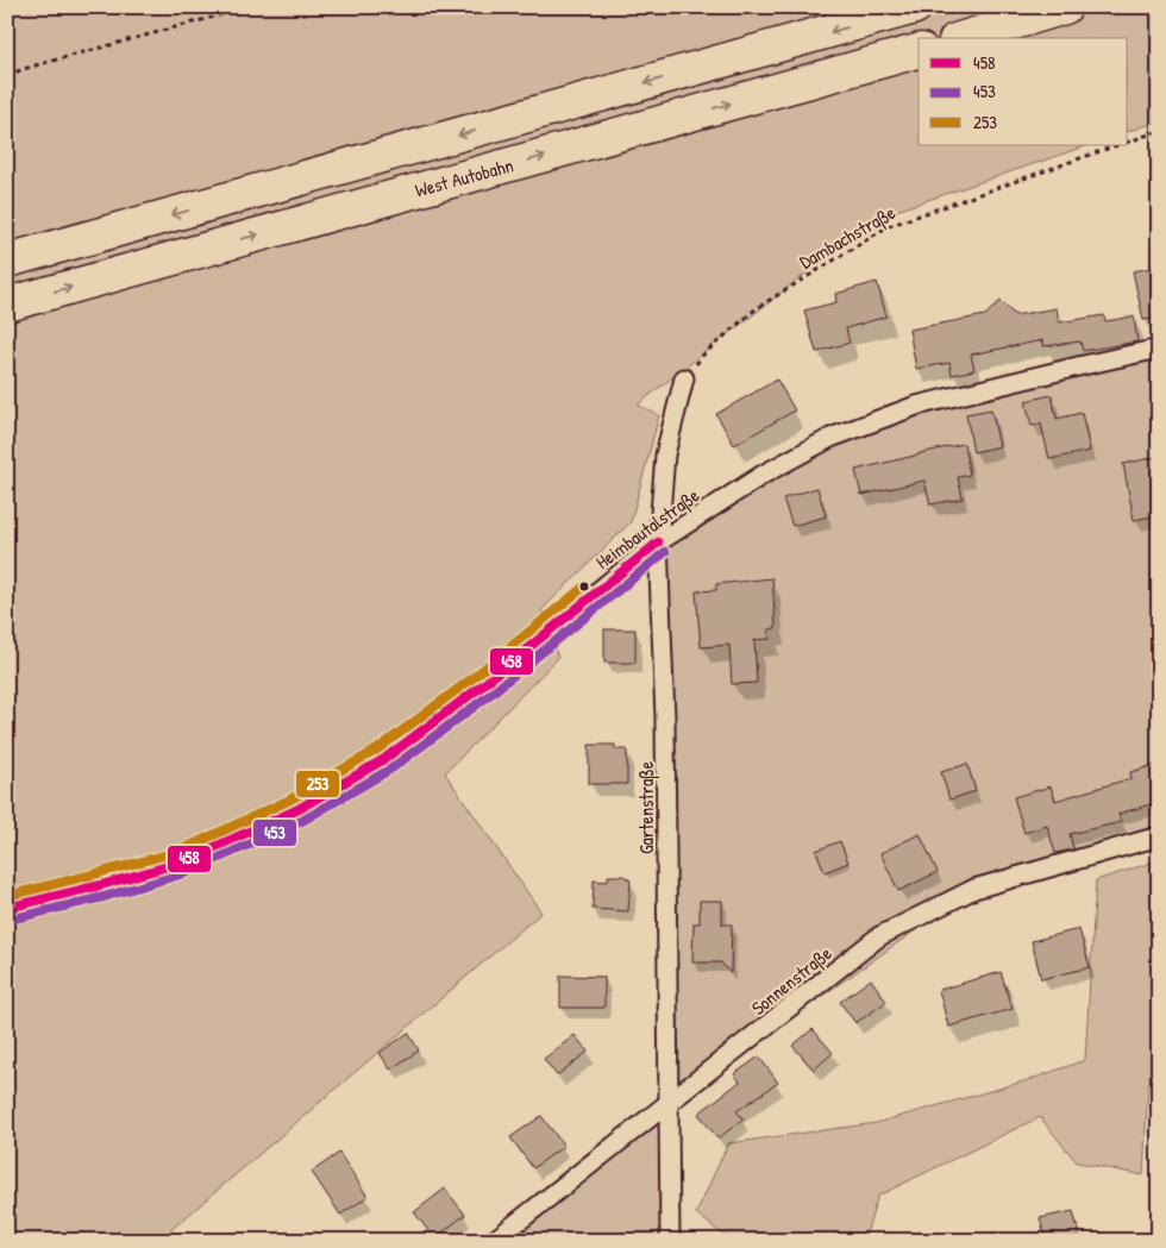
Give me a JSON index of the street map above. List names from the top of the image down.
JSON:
{
  "streets": {
    "highway": ["West Autobahn"],
    "street": ["Heimbautalstraße", "Gartenstraße", "Sonnenstraße"],
    "path": ["Dambachstraße"]
  },
  "crossings": [
    ["Dambachstraße", "Gartenstraße"],
    ["Heimbautalstraße", "Gartenstraße"],
    ["Gartenstraße", "Sonnenstraße"]
  ],
  "lines": ["transit line 458", "transit line 453", "transit line 253"],
  "legend": ["458", "453", "253"]
}
